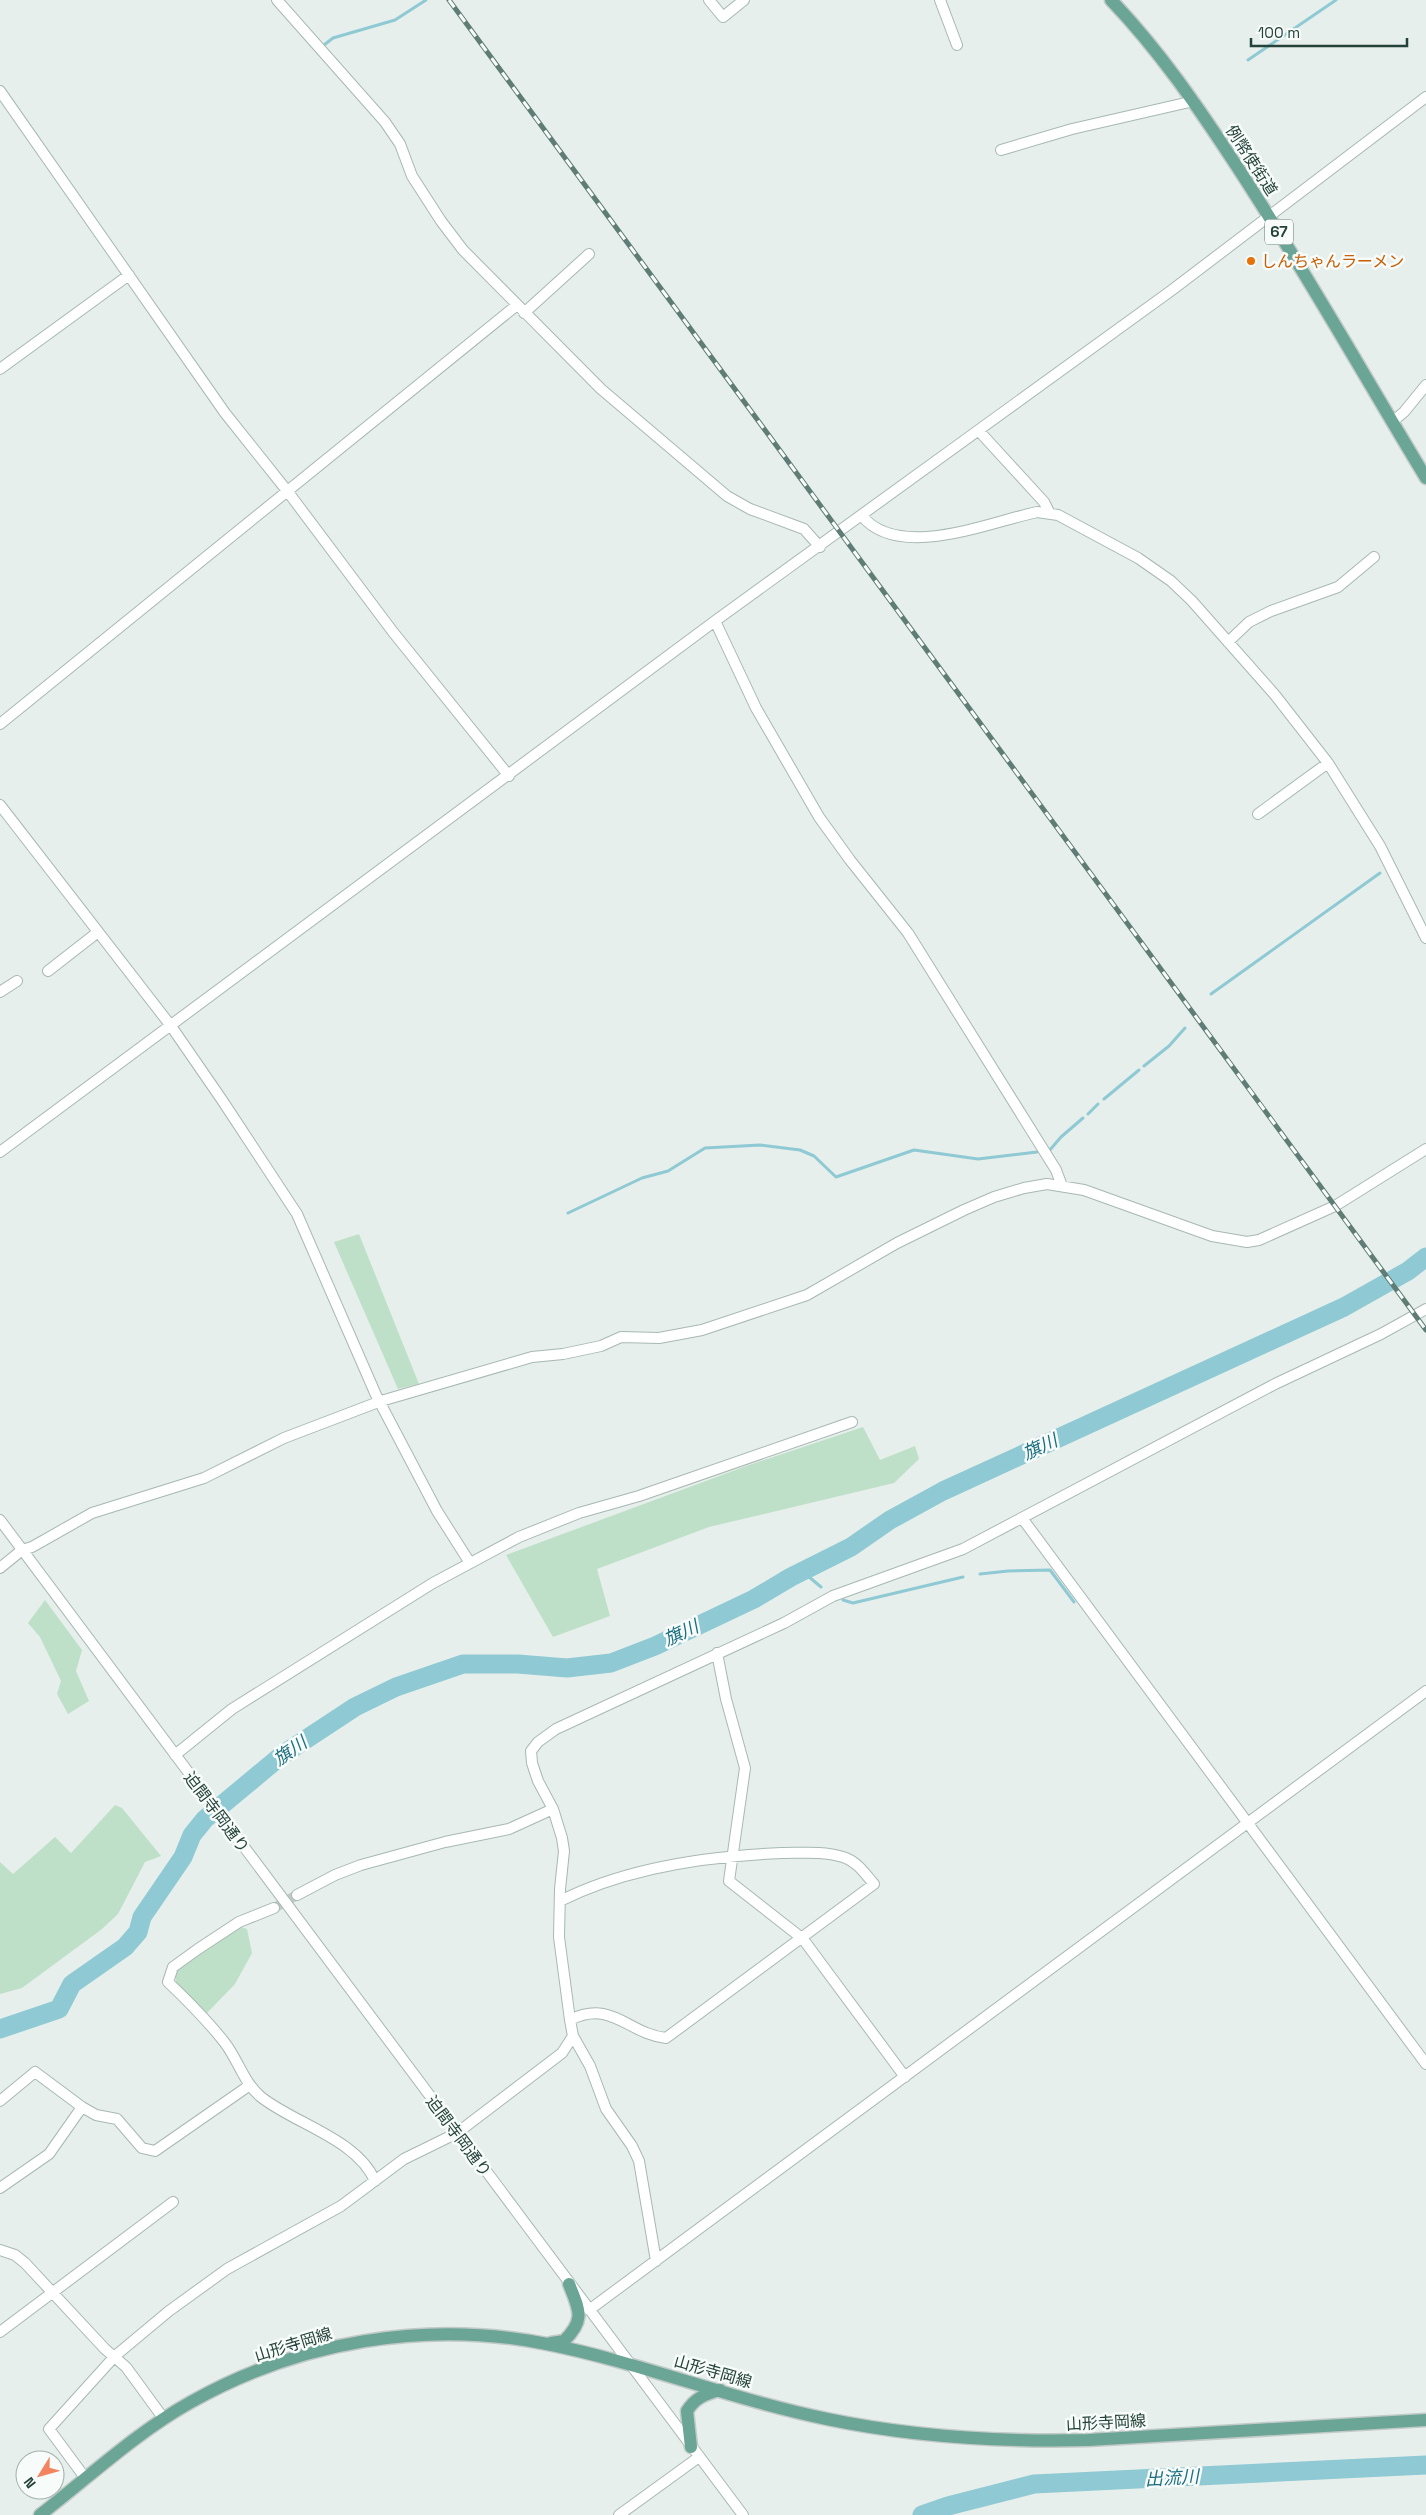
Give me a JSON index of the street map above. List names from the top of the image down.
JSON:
{
  "streets": {
    "main road": ["例幣使街道", "67", "山形寺岡線"],
    "street": ["迫間寺岡通り"]
  },
  "crossings": [
    ["迫間寺岡通り", "山形寺岡線"]
  ],
  "water": ["旗川", "出流川"],
  "places": ["しんちゃんラーメン"],
  "scale_bar": "100 m",
  "north": "bottom left"
}
